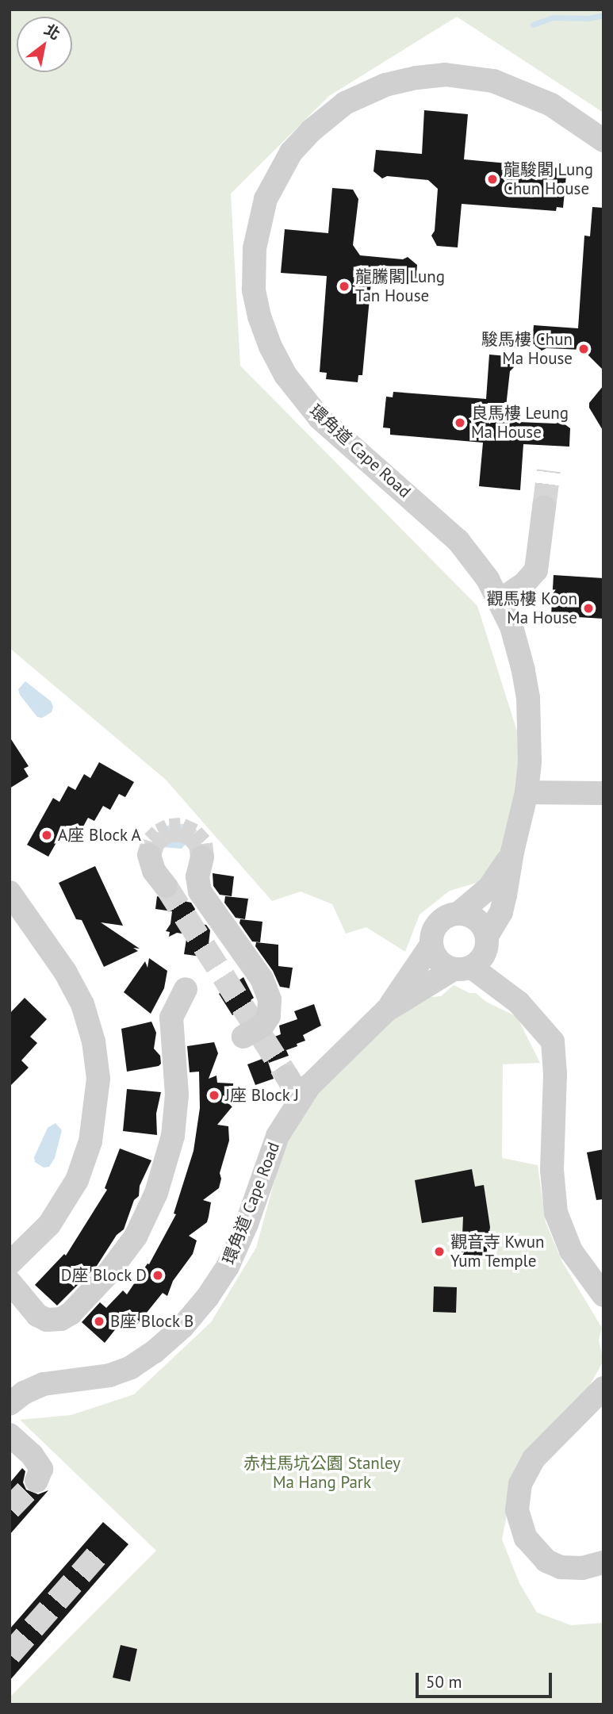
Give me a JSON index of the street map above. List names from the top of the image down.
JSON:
{
  "streets": {
    "street": ["環角道 Cape Road"]
  },
  "parks": ["赤柱馬坑公園 Stanley Ma Hang Park"],
  "places": [
    "龍駿閣 Lung Chun House",
    "龍騰閣 Lung Tan House",
    "駿馬樓 Chun Ma House",
    "良馬樓 Leung Ma House",
    "觀馬樓 Koon Ma House",
    "A座 Block A",
    "J座 Block J",
    "觀音寺 Kwun Yum Temple",
    "D座 Block D",
    "B座 Block B"
  ],
  "scale_bar": "50 m",
  "north": "top right"
}
